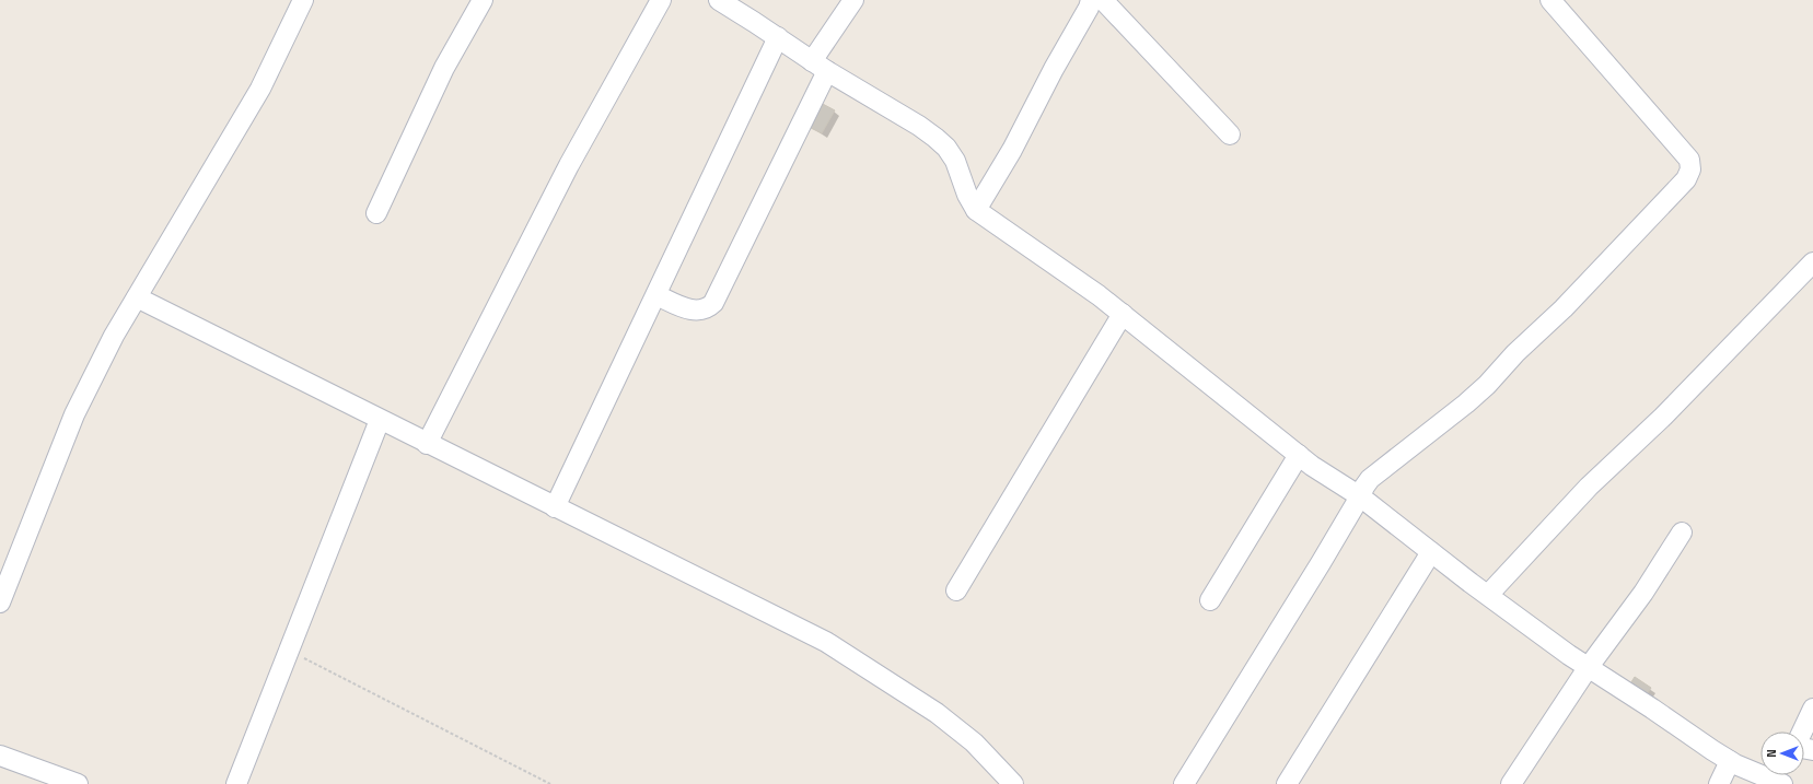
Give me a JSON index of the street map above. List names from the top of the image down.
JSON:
{
  "north": "left"
}
